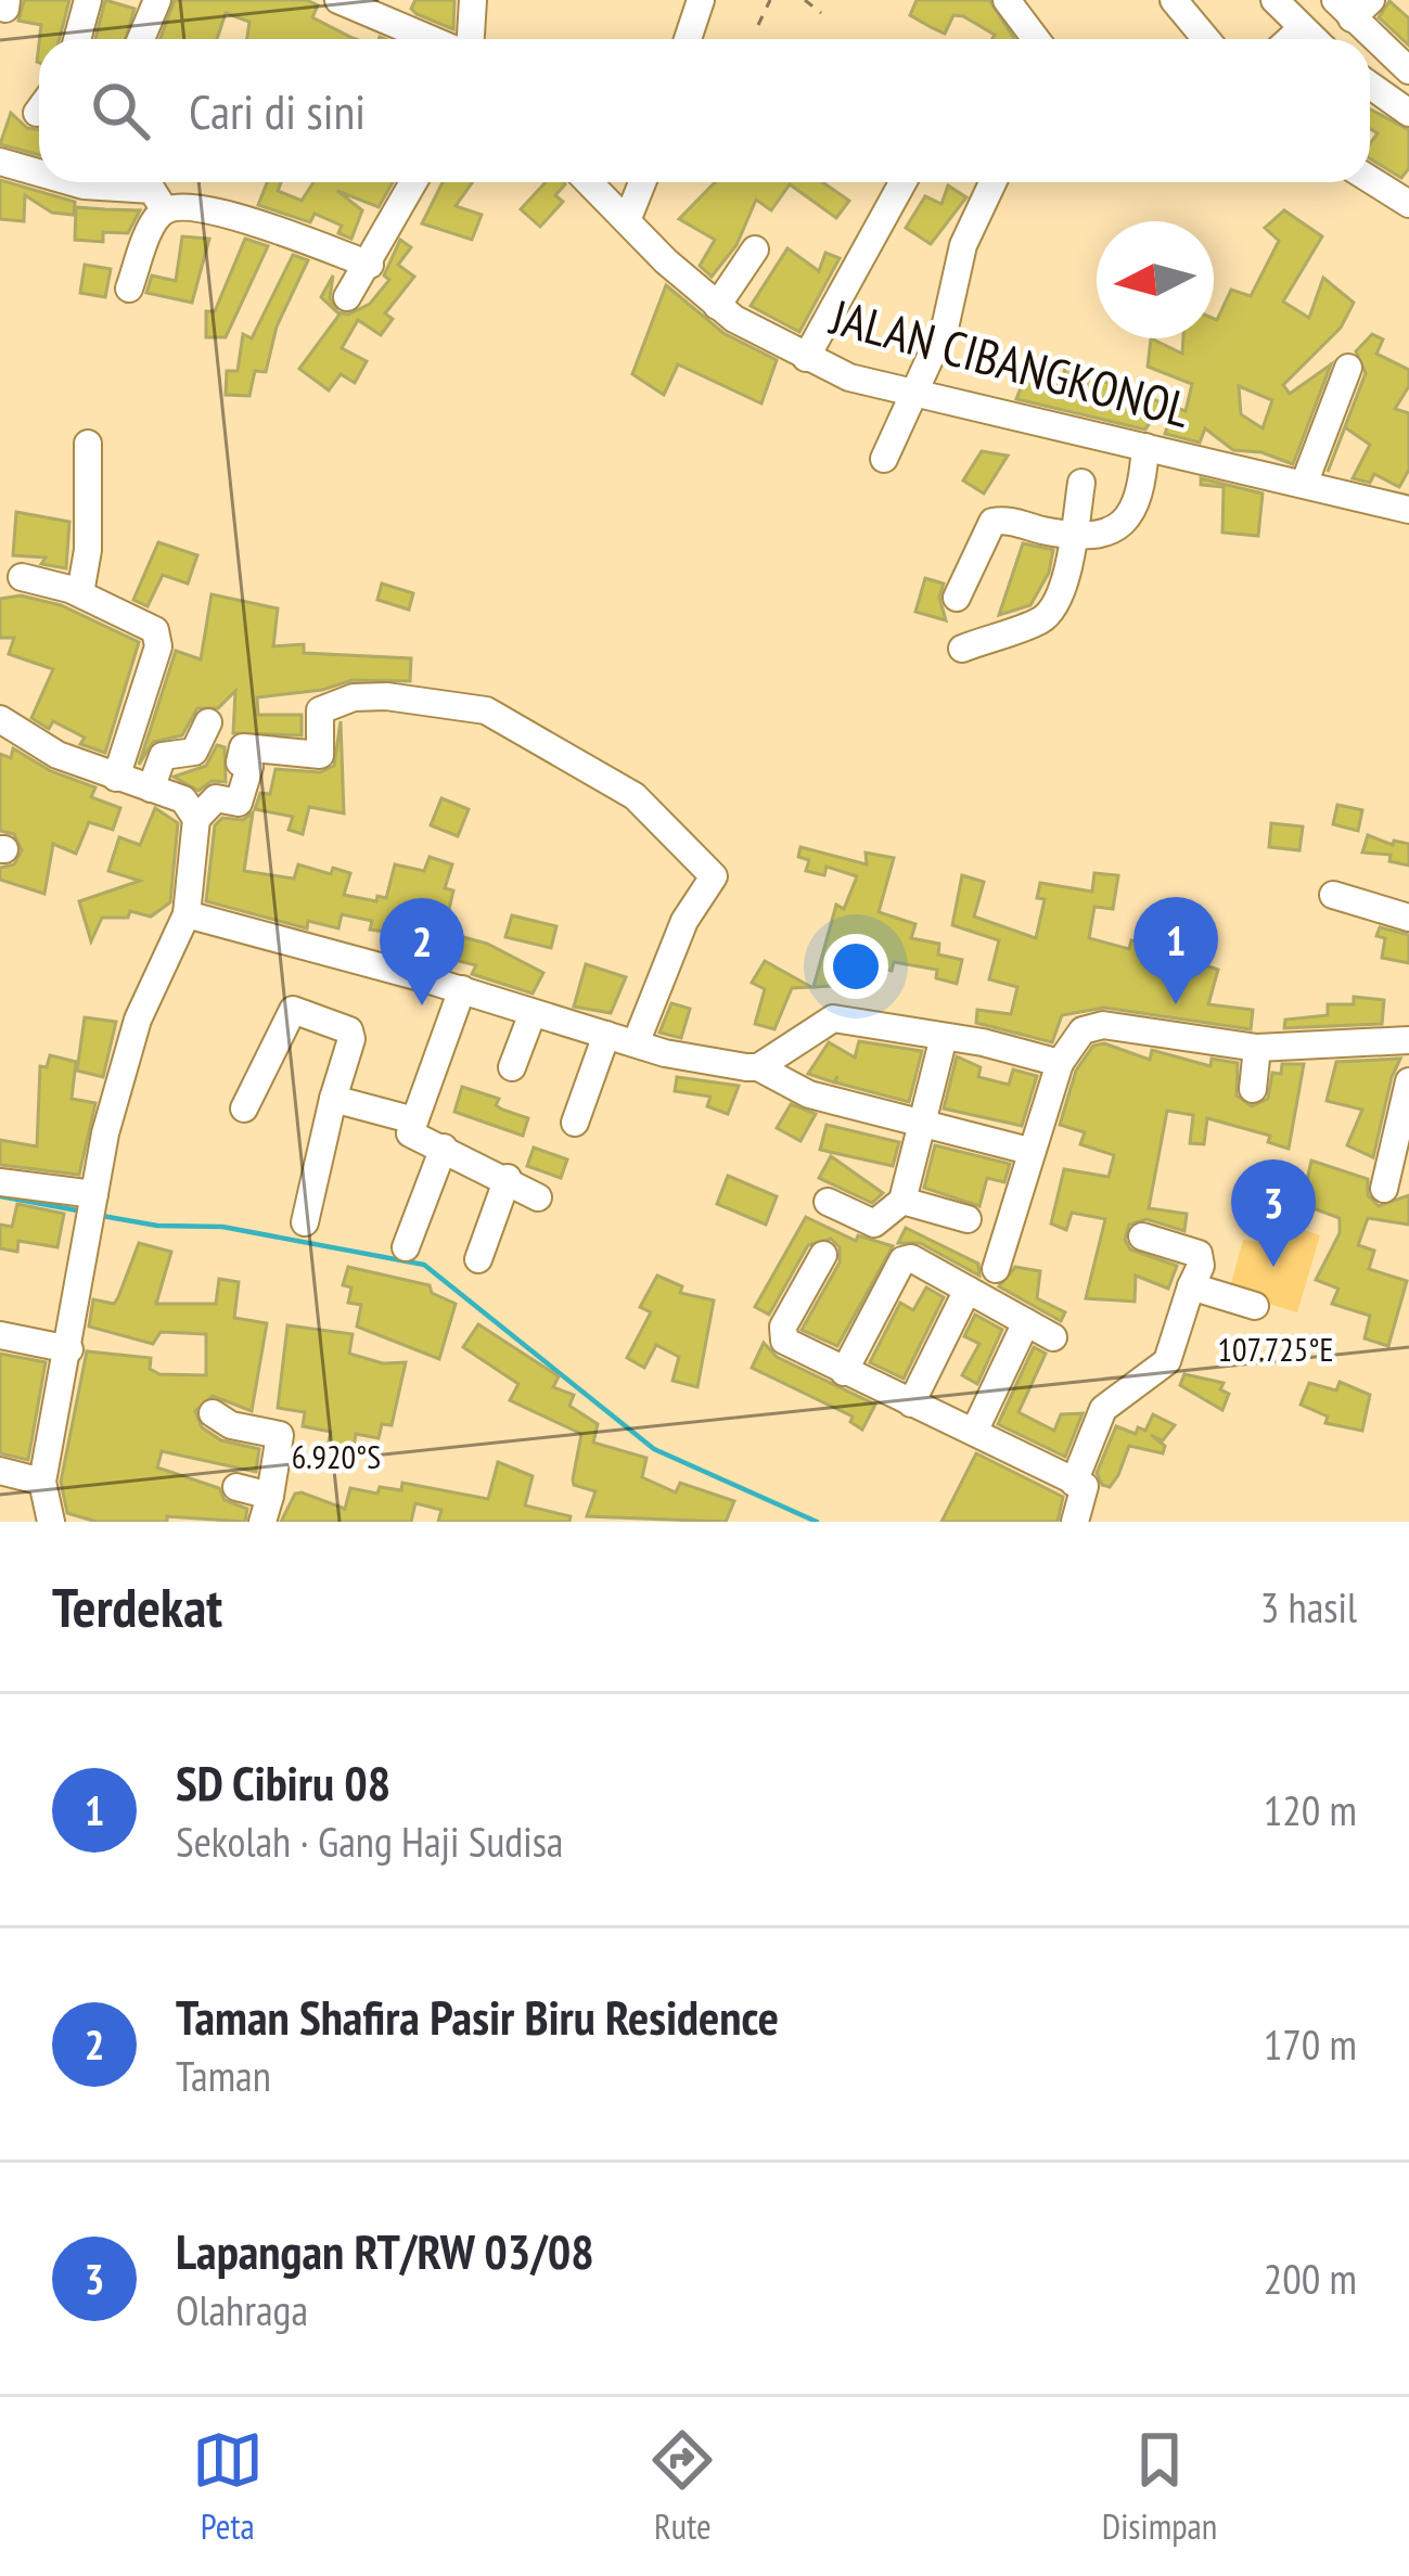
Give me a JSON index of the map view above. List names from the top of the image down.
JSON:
{
  "streets": {
    "street": ["JALAN CIBANGKONOL"]
  },
  "north": "left",
  "page": {
    "search": "Cari di sini",
    "pins": ["1", "2", "3"],
    "heading": ["Terdekat", "3 hasil"],
    "list": [
      {
        "mark": "1",
        "name": "SD Cibiru 08",
        "note": "Sekolah · Gang Haji Sudisa",
        "value": "120 m"
      },
      {
        "mark": "2",
        "name": "Taman Shafira Pasir Biru Residence",
        "note": "Taman",
        "value": "170 m"
      },
      {
        "mark": "3",
        "name": "Lapangan RT/RW 03/08",
        "note": "Olahraga",
        "value": "200 m"
      }
    ],
    "nav": ["Peta", "Rute", "Disimpan"]
  },
  "coordinates": ["107.725°E", "6.920°S"]
}
